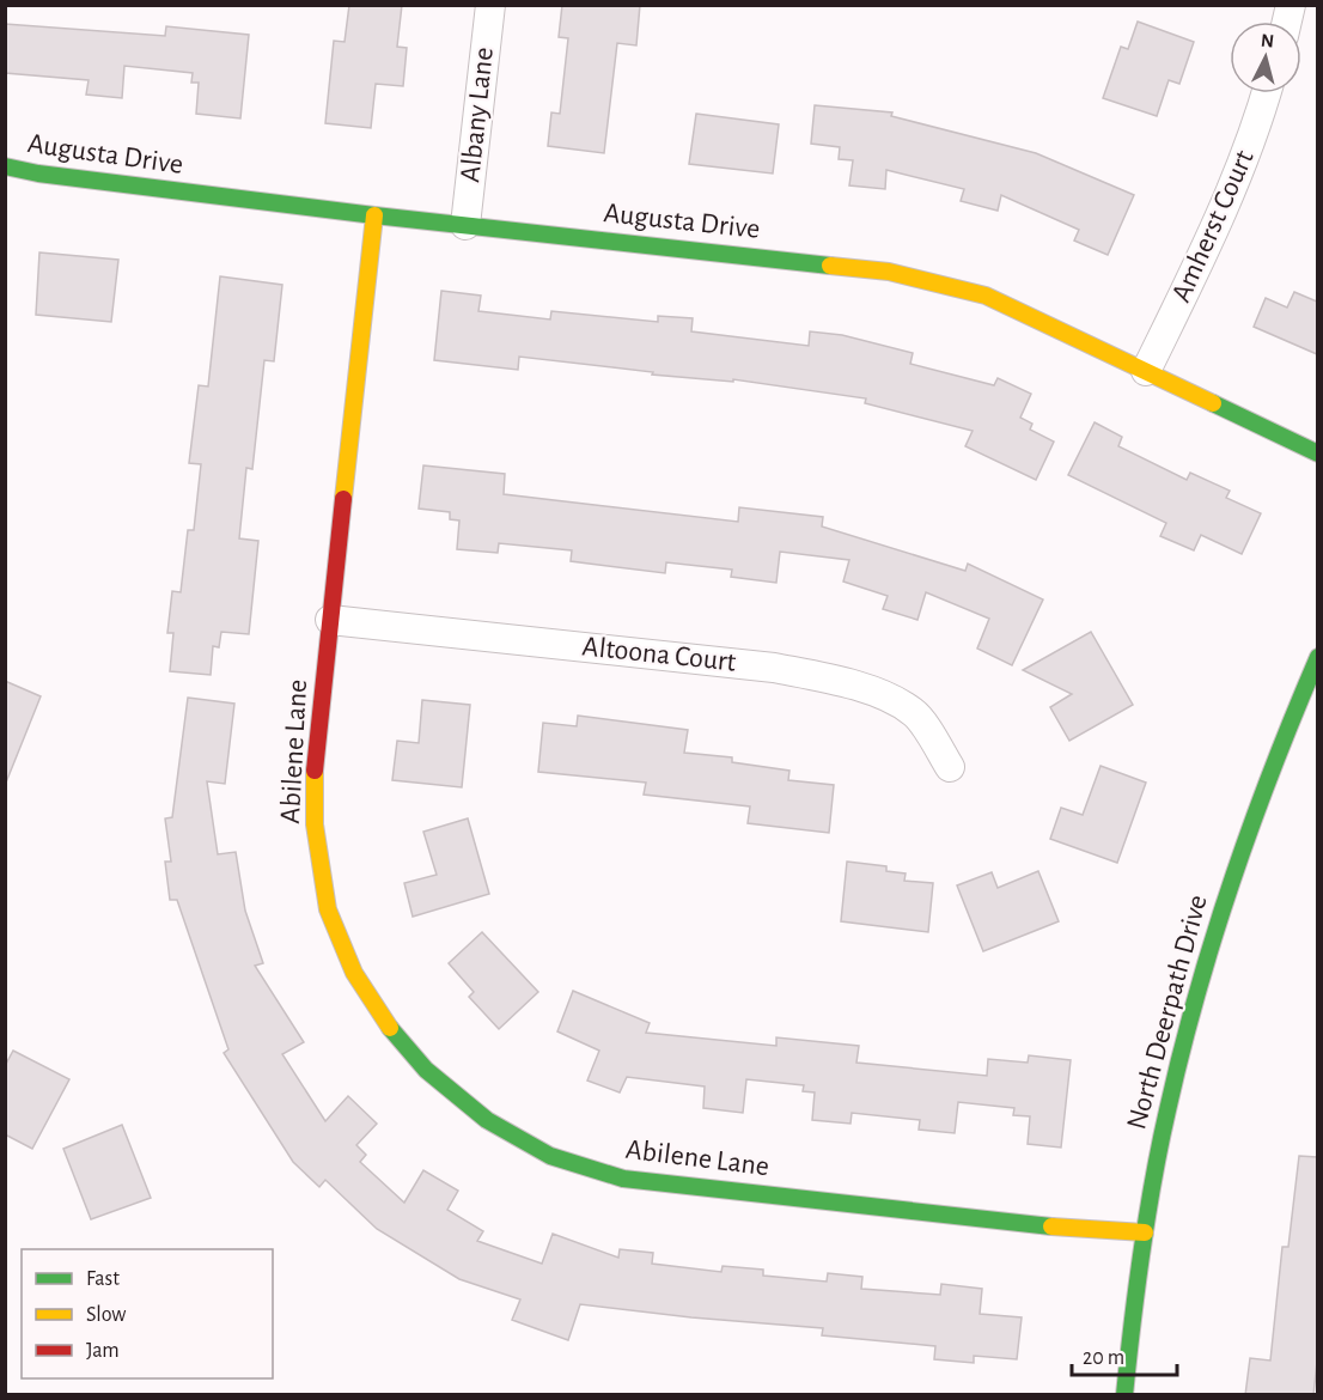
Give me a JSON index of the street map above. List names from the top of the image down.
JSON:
{
  "streets": {
    "street": [
      "Albany Lane",
      "Augusta Drive",
      "Amherst Court",
      "Altoona Court",
      "Abilene Lane",
      "North Deerpath Drive"
    ]
  },
  "crossings": [
    ["Albany Lane", "Augusta Drive"],
    ["Augusta Drive", "Amherst Court"],
    ["Augusta Drive", "Abilene Lane"],
    ["Altoona Court", "Abilene Lane"],
    ["Abilene Lane", "North Deerpath Drive"]
  ],
  "legend": ["Fast", "Slow", "Jam"],
  "scale_bar": "20 m",
  "north": "top"
}
